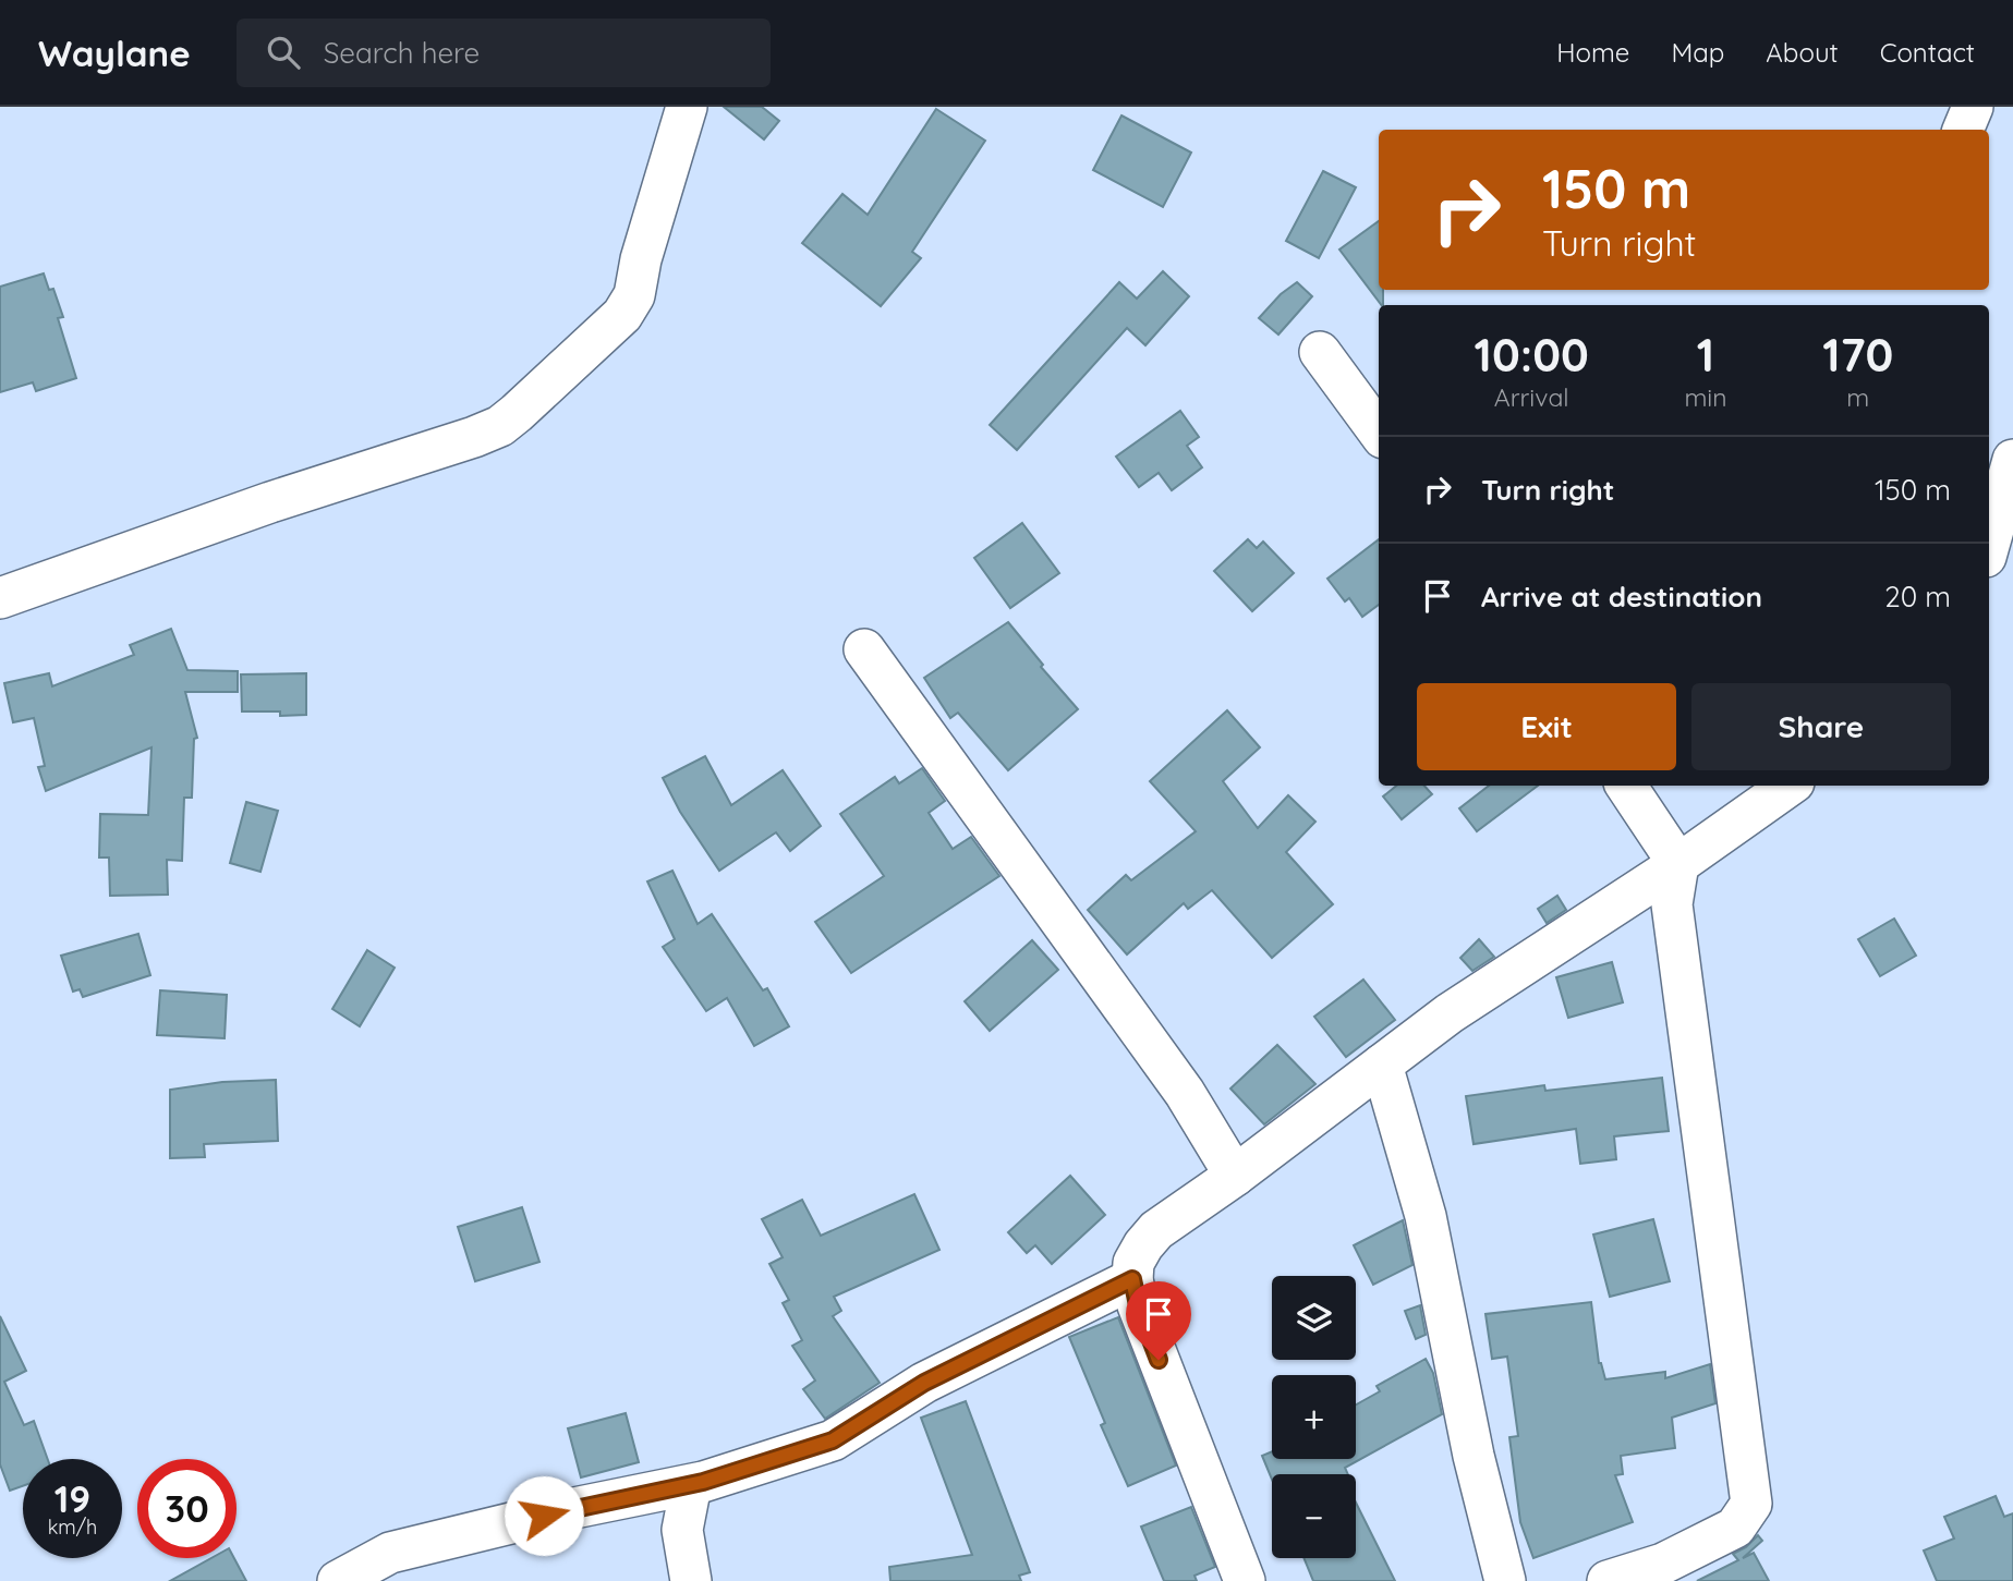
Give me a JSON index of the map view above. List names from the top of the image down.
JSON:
{
  "page": {
    "header": "Waylane",
    "search": "Search here",
    "nav": [
      "Home",
      "Map",
      "About",
      "Contact"
    ],
    "turn": ["150 m", "Turn right"],
    "eta": [
      "10:00",
      "Arrival",
      "1",
      "min",
      "170",
      "m"
    ],
    "list": [
      {
        "name": "Turn right",
        "value": "150 m"
      },
      {
        "name": "Arrive at destination",
        "value": "20 m"
      }
    ],
    "buttons": ["Exit", "Share"],
    "map_buttons": ["+", "−"],
    "speed": "19 km/h",
    "limit": "30"
  }
}
